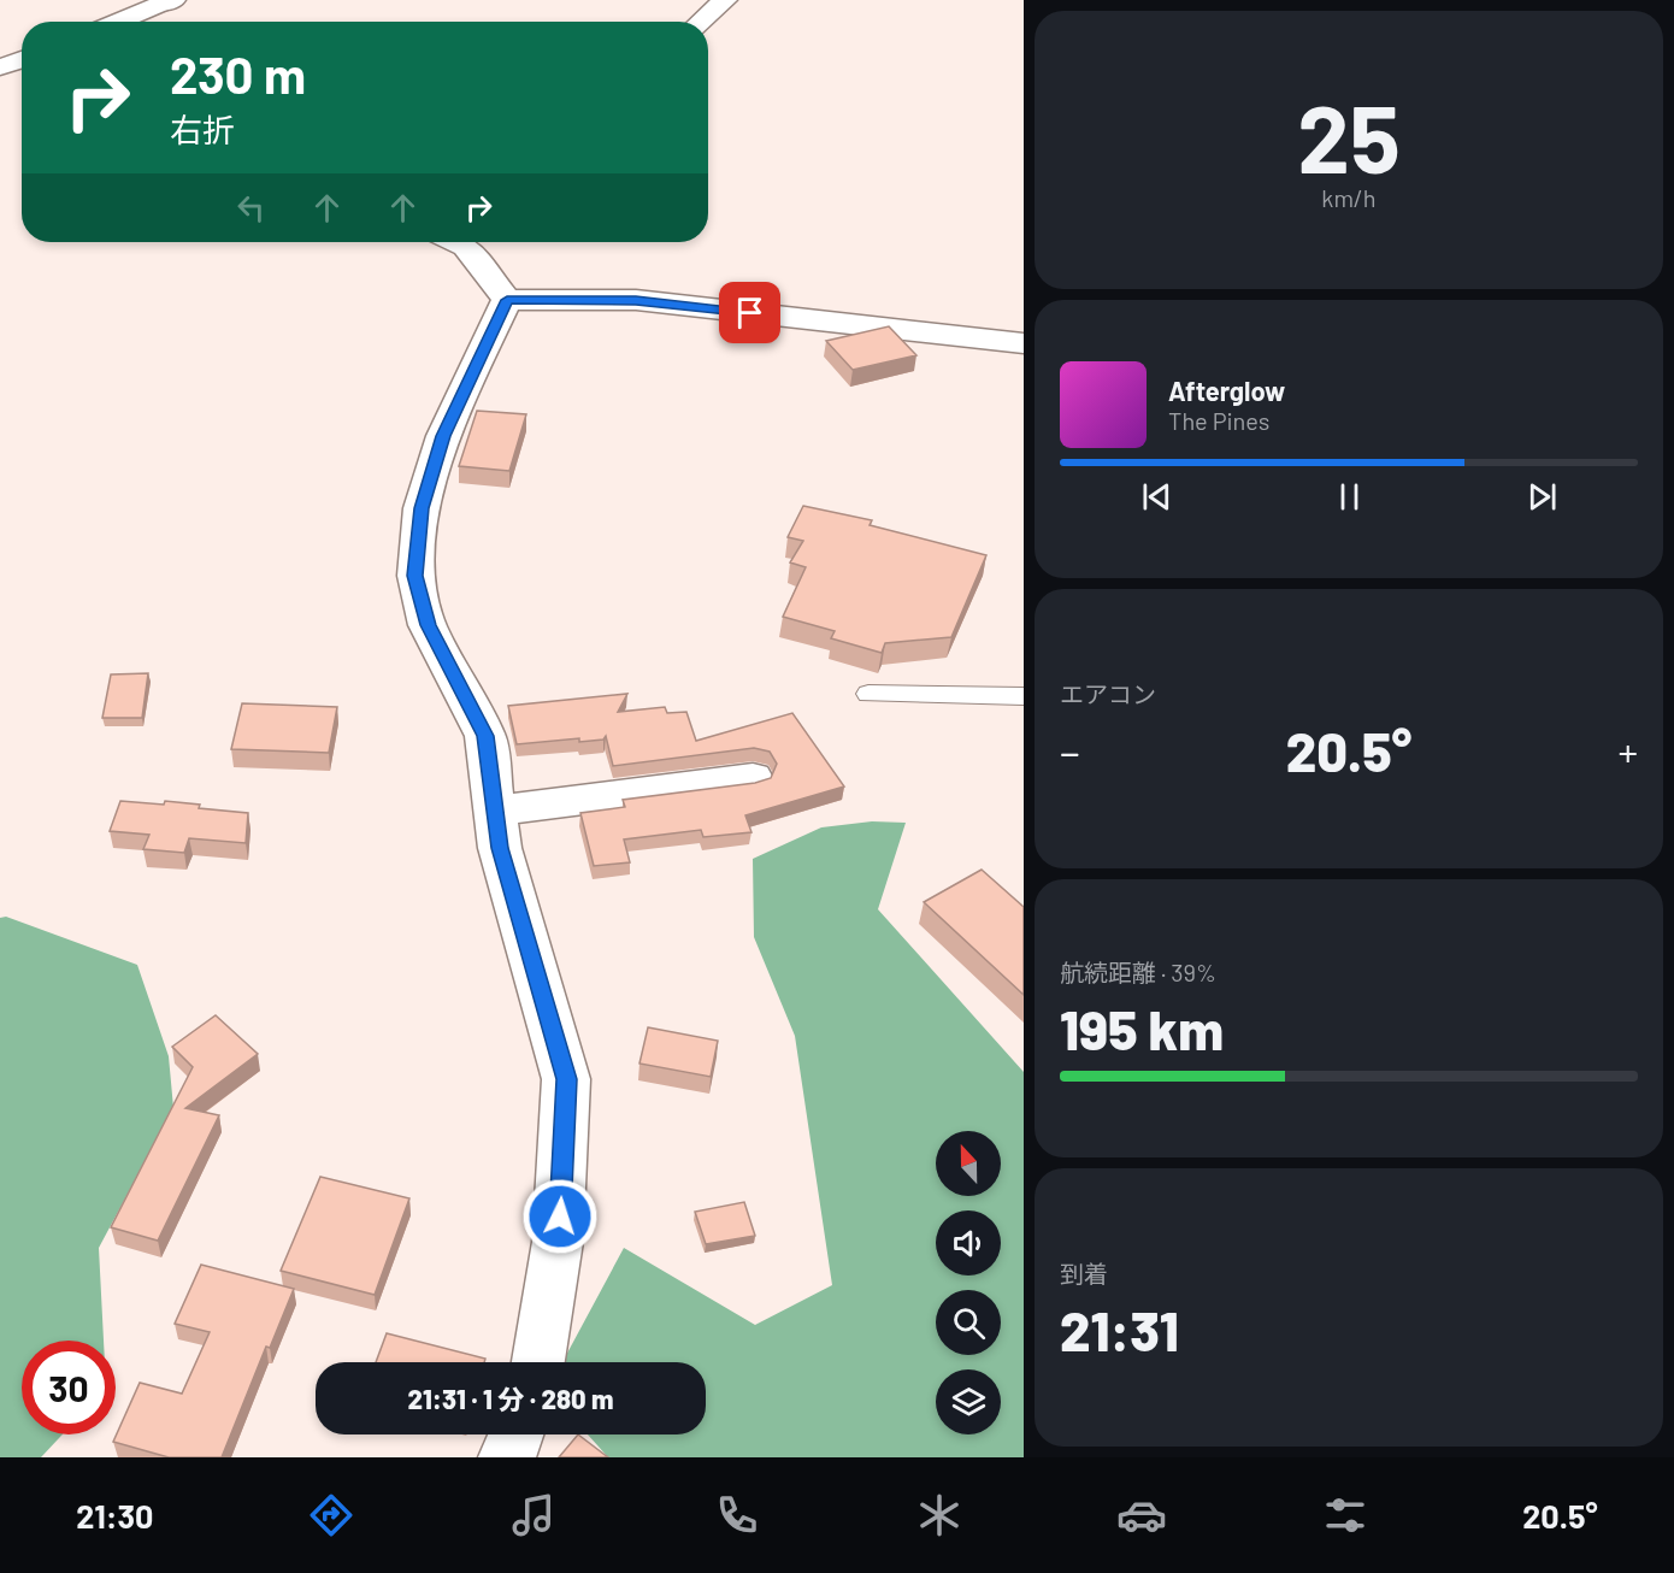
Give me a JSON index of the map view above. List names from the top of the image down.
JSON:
{
  "north": "top",
  "page": {
    "tile": [
      ["25", "km/h"],
      "エアコン",
      ["航続距離 · 39%", "195 km"],
      ["到着", "21:31"]
    ],
    "turn": ["230 m", "右折"],
    "song": ["Afterglow", "The Pines"],
    "heat": ["−", "20.5°", "+"],
    "limit": "30",
    "trip": "21:31 · 1 分 · 280 m",
    "tabs": ["21:30", "20.5°"]
  }
}
